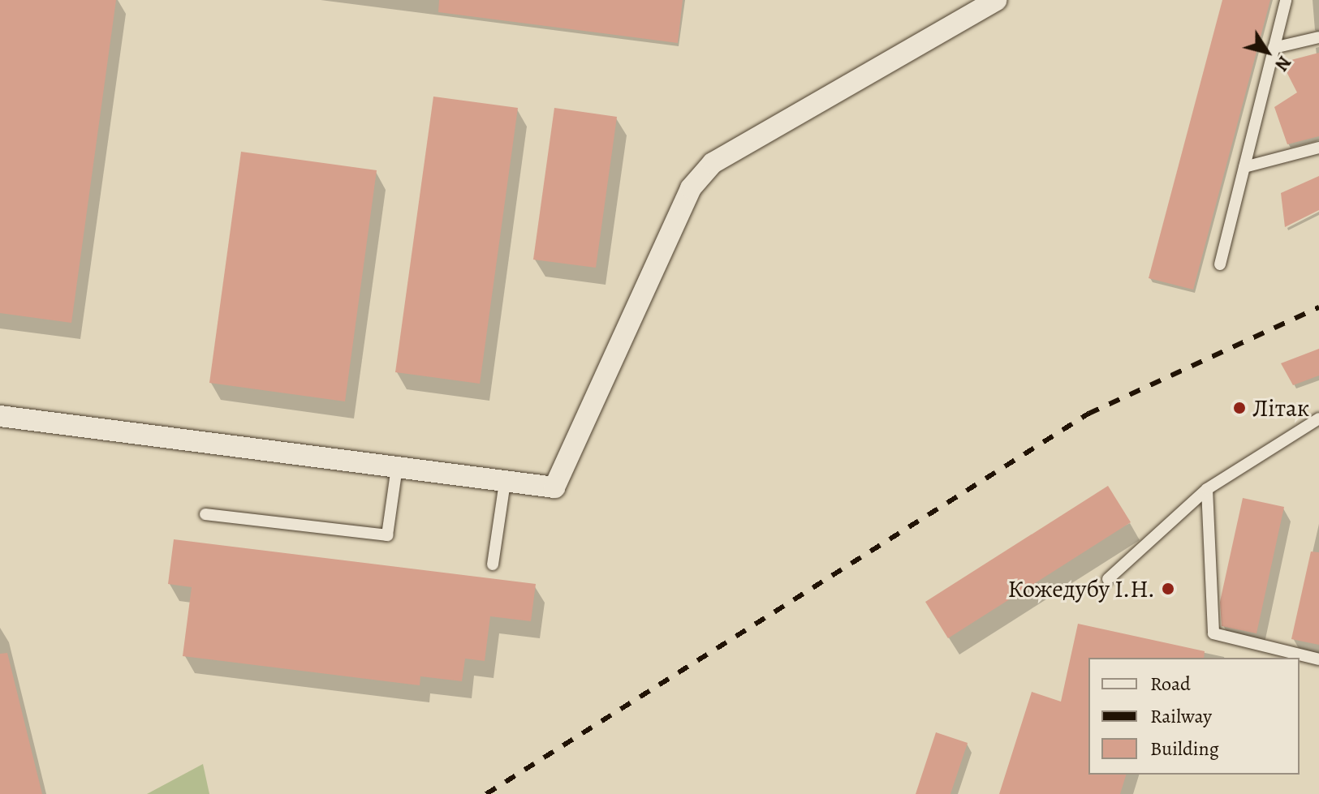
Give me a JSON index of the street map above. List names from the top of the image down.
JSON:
{
  "places": ["Літак", "Кожедубу І.Н."],
  "legend": ["Road", "Railway", "Building"],
  "north": "bottom right"
}
